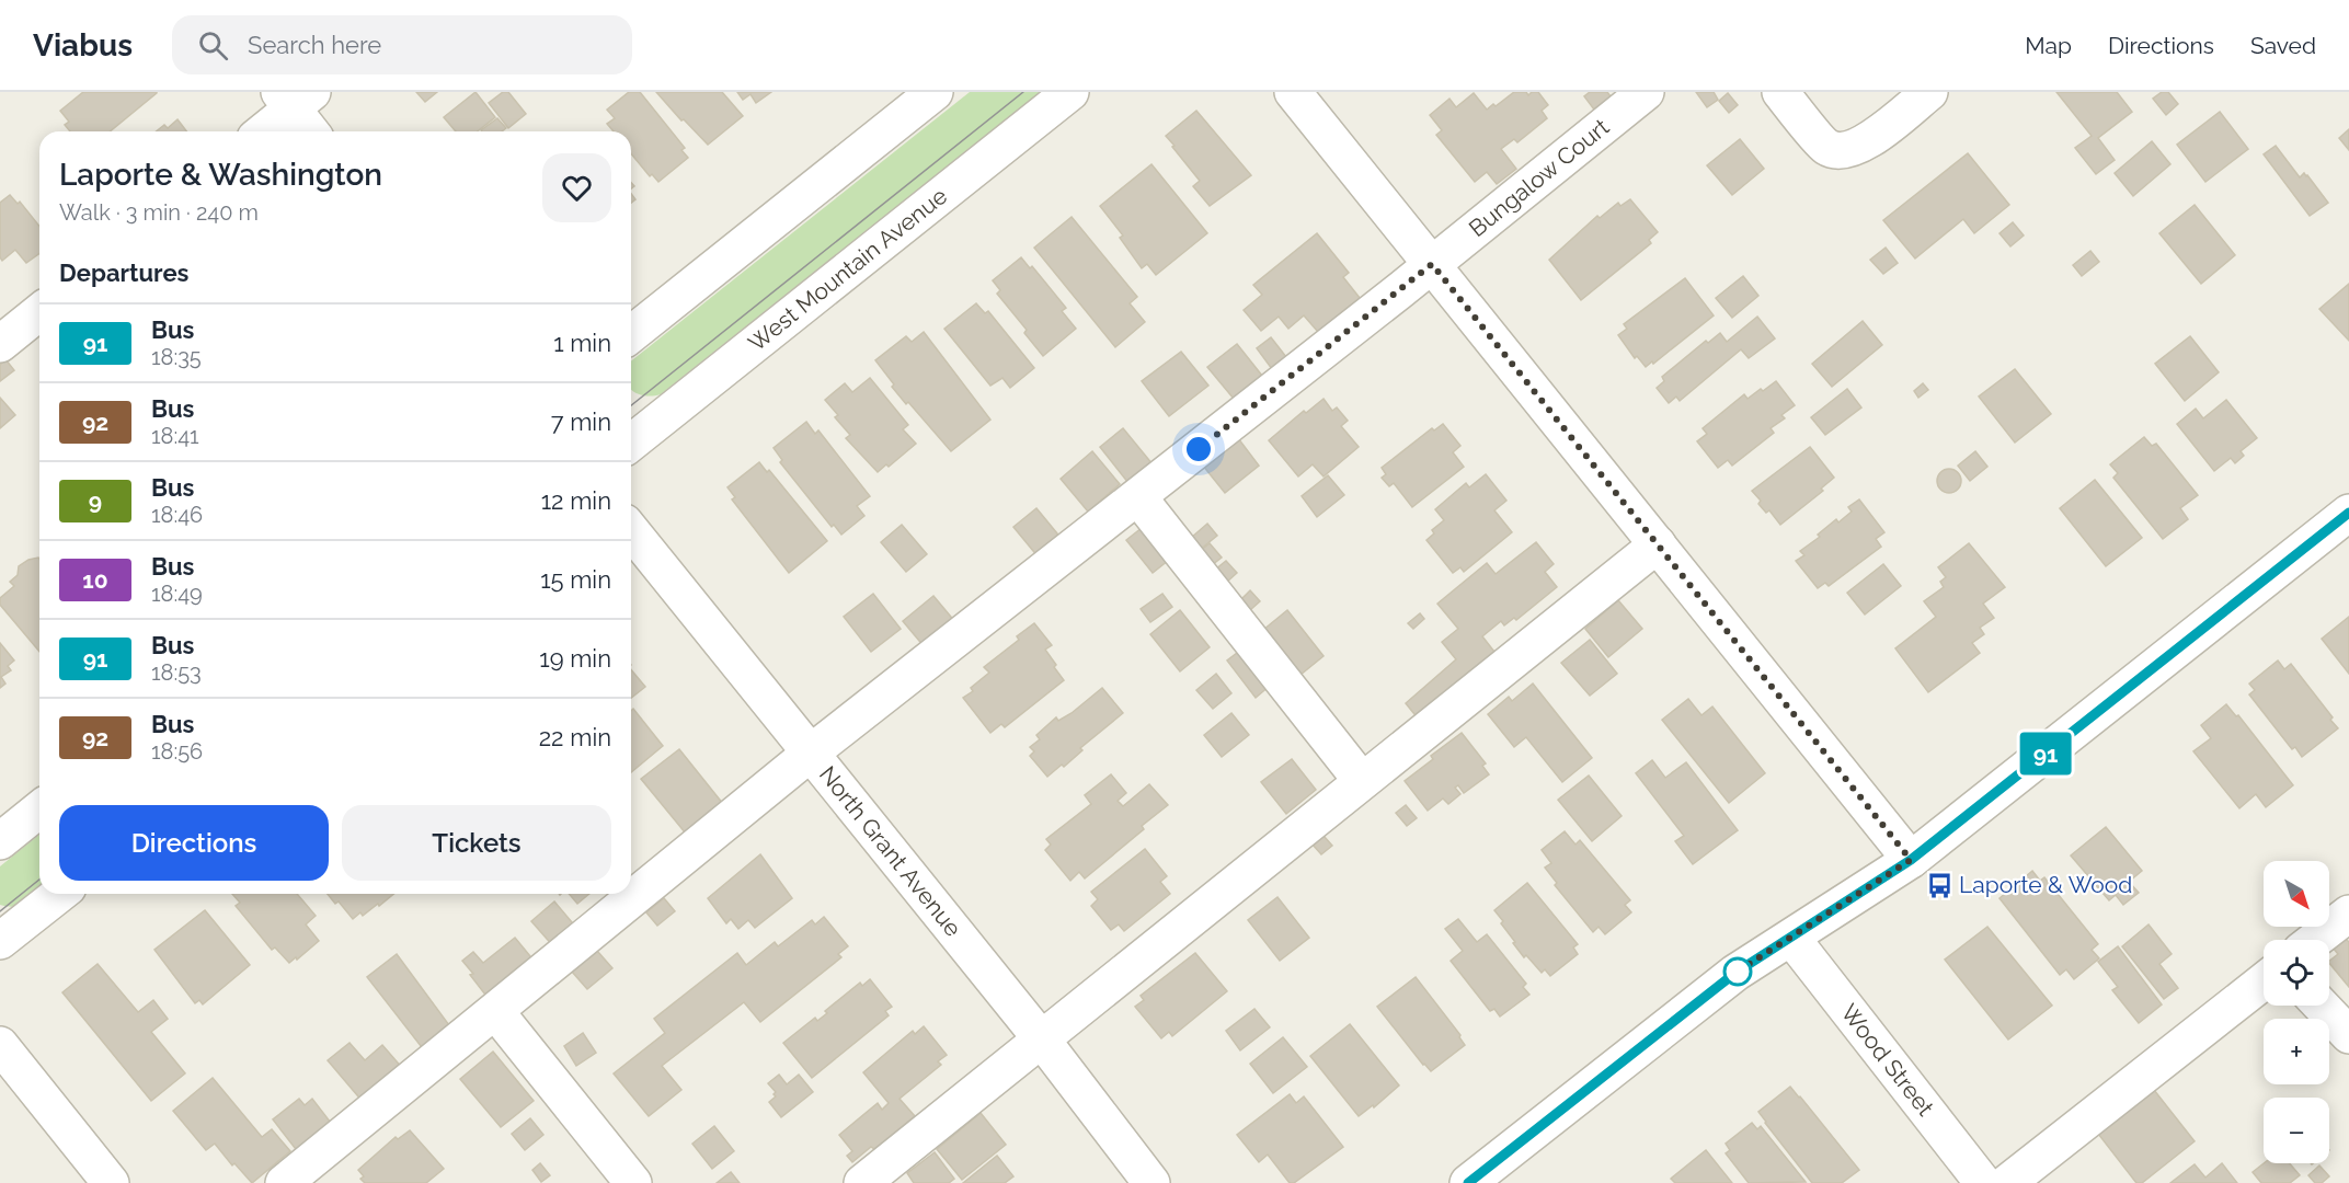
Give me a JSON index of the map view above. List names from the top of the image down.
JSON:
{
  "streets": {
    "street": [
      "Bungalow Court",
      "West Mountain Avenue",
      "North Grant Avenue",
      "Wood Street"
    ]
  },
  "crossings": [
    ["Bungalow Court", "North Grant Avenue"]
  ],
  "places": {
    "bus stop": ["Laporte & Wood"]
  },
  "lines": ["bus line 91"],
  "north": "bottom right",
  "page": {
    "header": "Viabus",
    "search": "Search here",
    "nav": ["Map", "Directions", "Saved"],
    "on_map": "91",
    "heading": [
      ["Laporte & Washington", "Walk · 3 min · 240 m"],
      "Departures"
    ],
    "list": [
      {
        "mark": "91",
        "name": "Bus",
        "note": "18:35",
        "value": "1 min"
      },
      {
        "mark": "92",
        "name": "Bus",
        "note": "18:41",
        "value": "7 min"
      },
      {
        "mark": "9",
        "name": "Bus",
        "note": "18:46",
        "value": "12 min"
      },
      {
        "mark": "10",
        "name": "Bus",
        "note": "18:49",
        "value": "15 min"
      },
      {
        "mark": "91",
        "name": "Bus",
        "note": "18:53",
        "value": "19 min"
      },
      {
        "mark": "92",
        "name": "Bus",
        "note": "18:56",
        "value": "22 min"
      }
    ],
    "buttons": ["Directions", "Tickets"],
    "map_buttons": ["+", "−"]
  }
}
